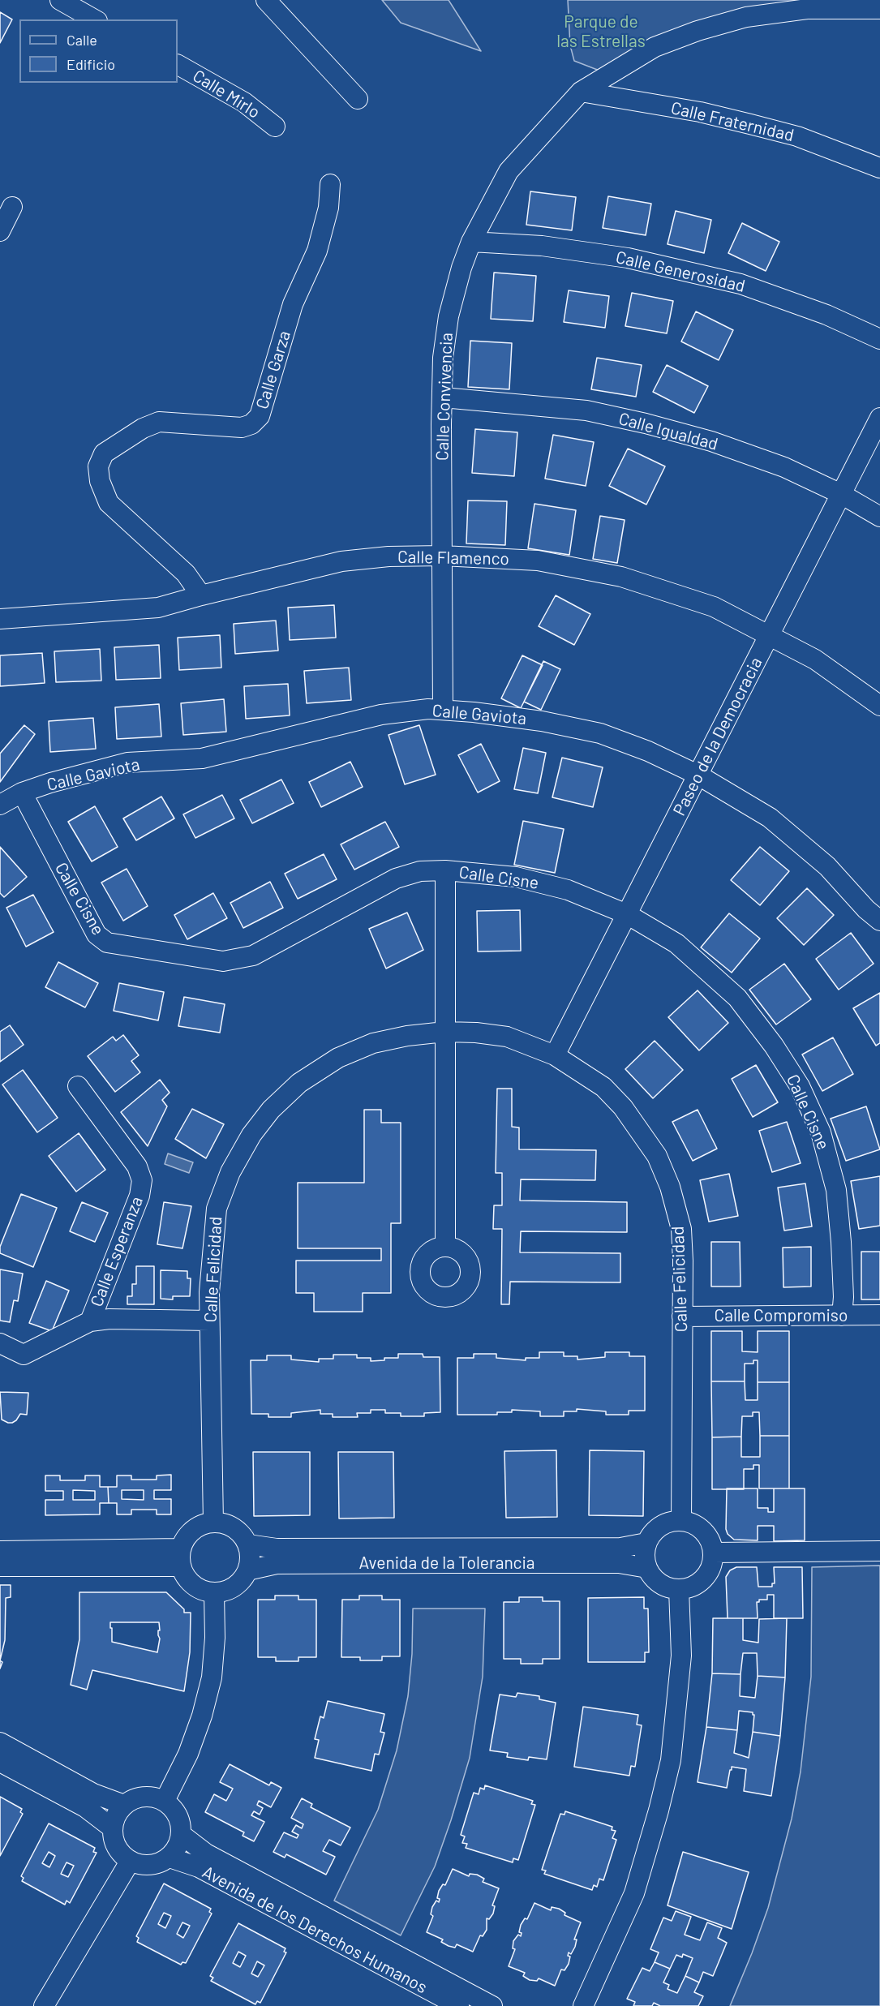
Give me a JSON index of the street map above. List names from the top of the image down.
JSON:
{
  "streets": {
    "street": [
      "Calle Mirlo",
      "Calle Fraternidad",
      "Calle Generosidad",
      "Calle Garza",
      "Calle Convivencia",
      "Calle Igualdad",
      "Calle Flamenco",
      "Calle Gaviota",
      "Paseo de la Democracia",
      "Calle Cisne",
      "Calle Esperanza",
      "Calle Felicidad",
      "Calle Compromiso",
      "Avenida de la Tolerancia",
      "Avenida de los Derechos Humanos"
    ]
  },
  "crossings": [
    ["Calle Fraternidad", "Calle Convivencia"],
    ["Calle Generosidad", "Calle Convivencia"],
    ["Calle Garza", "Calle Flamenco"],
    ["Calle Convivencia", "Calle Igualdad"],
    ["Calle Convivencia", "Calle Flamenco"],
    ["Calle Convivencia", "Calle Gaviota"],
    ["Calle Igualdad", "Paseo de la Democracia"],
    ["Calle Flamenco", "Paseo de la Democracia"],
    ["Calle Gaviota", "Paseo de la Democracia"],
    ["Calle Gaviota", "Calle Cisne"],
    ["Paseo de la Democracia", "Calle Cisne"],
    ["Paseo de la Democracia", "Calle Felicidad"],
    ["Calle Cisne", "Calle Compromiso"],
    ["Calle Felicidad", "Calle Compromiso"],
    ["Calle Felicidad", "Avenida de la Tolerancia"]
  ],
  "parks": ["Parque de las Estrellas"],
  "legend": ["Calle", "Edificio"]
}
